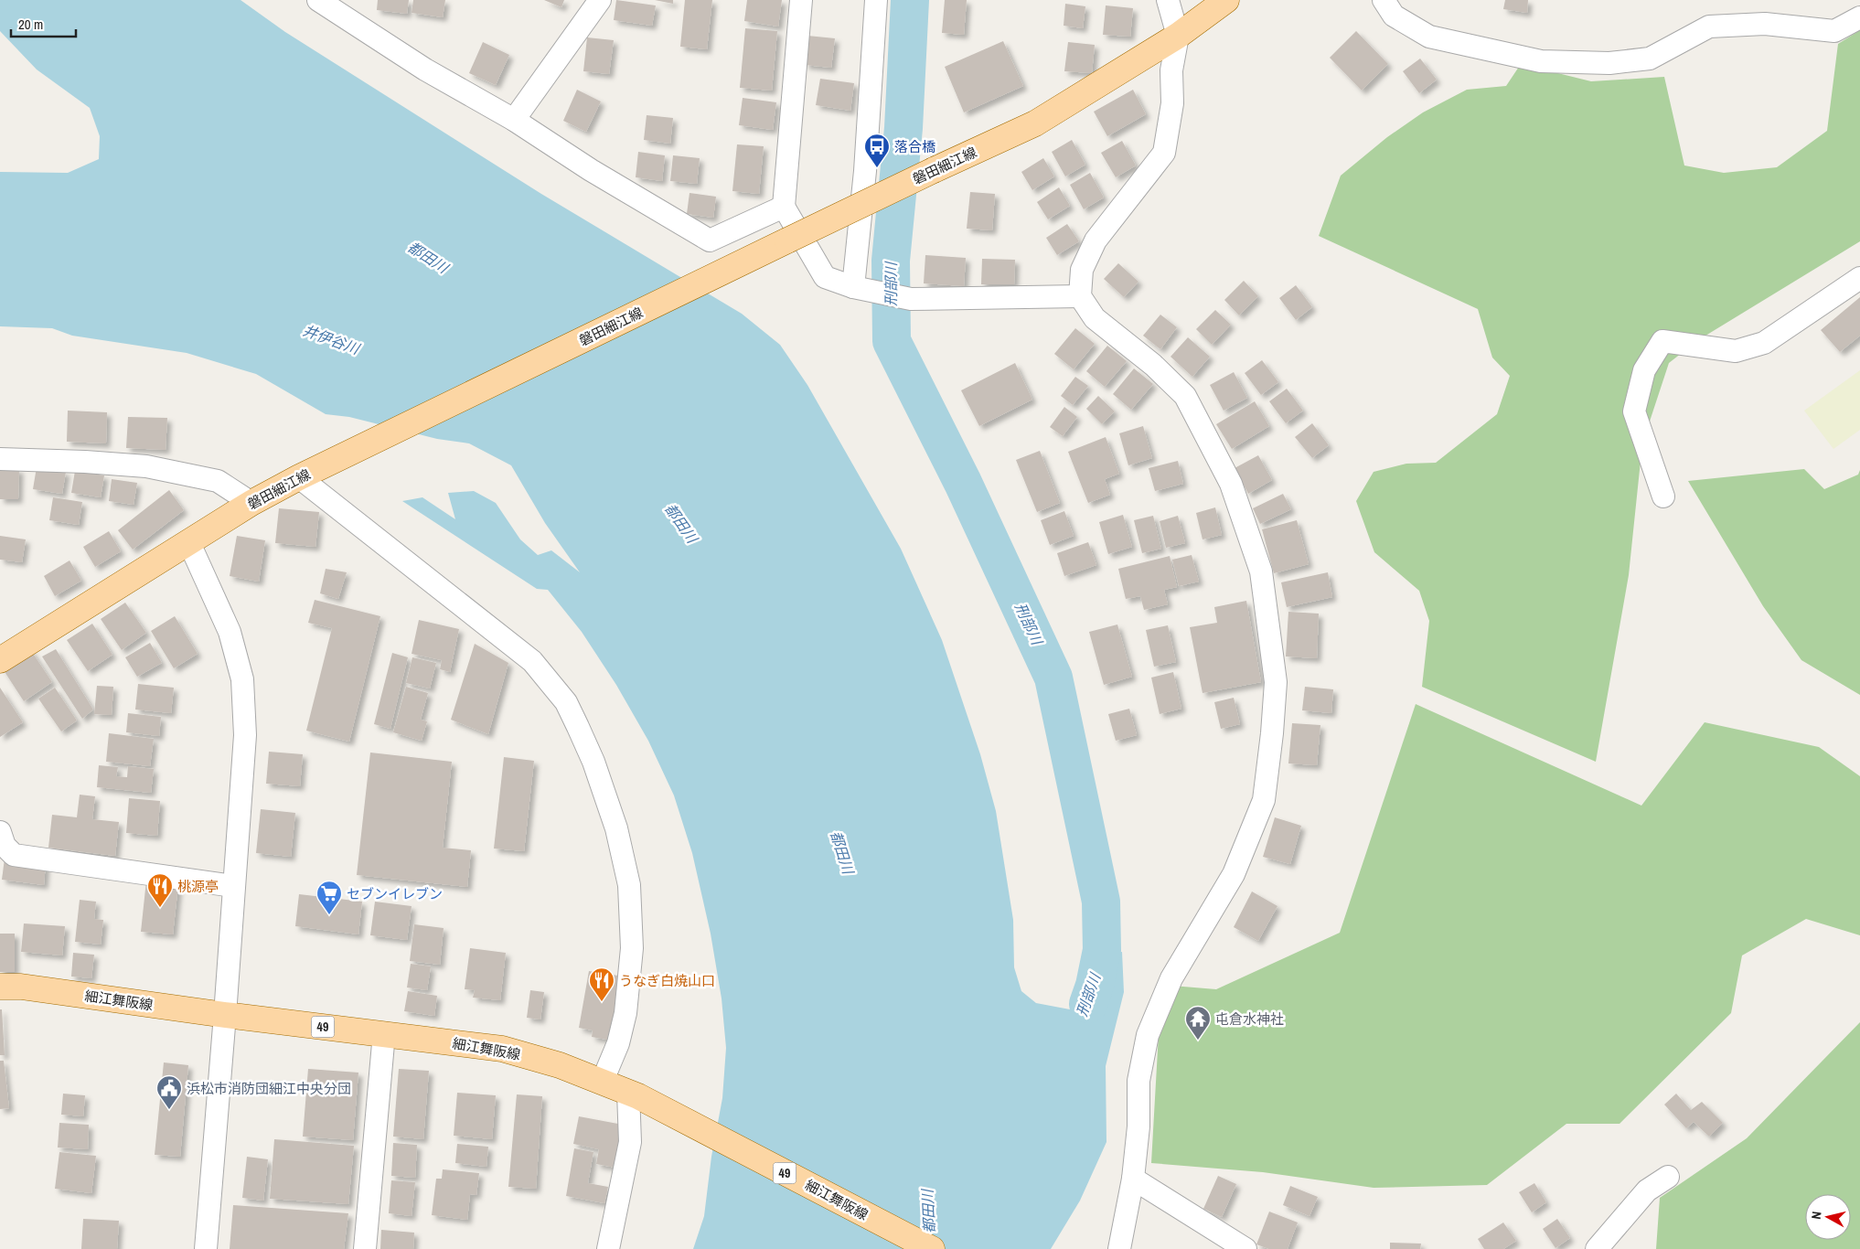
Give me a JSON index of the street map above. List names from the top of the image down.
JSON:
{
  "streets": {
    "main road": ["磐田細江線", "細江舞阪線", "49"]
  },
  "water": ["都田川", "刑部川", "井伊谷川"],
  "places": {
    "bus stop": ["落合橋"],
    "restaurant": ["桃源亭", "うなぎ白焼山口"],
    "supermarket": ["セブンイレブン"],
    "temple": ["屯倉水神社"],
    "public building": ["浜松市消防団細江中央分団"]
  },
  "scale_bar": "20 m",
  "north": "left"
}
